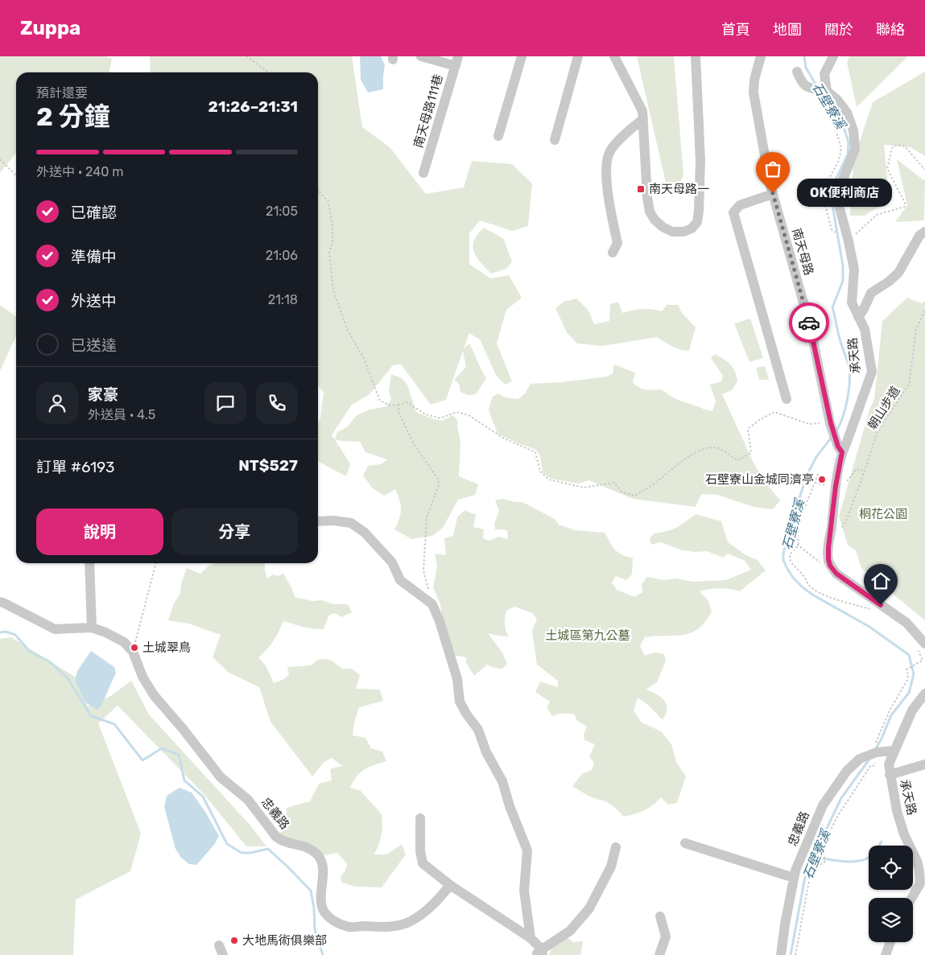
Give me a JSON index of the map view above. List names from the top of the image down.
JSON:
{
  "streets": {
    "street": [
      "南天母路111巷",
      "南天母路",
      "承天路",
      "忠義路"
    ],
    "path": ["朝山步道"]
  },
  "crossings": [
    ["南天母路", "承天路"],
    ["承天路", "忠義路"]
  ],
  "water": ["石壁寮溪"],
  "parks": ["桐花公園", "土城區第九公墓"],
  "places": {
    "transit": ["南天母路一"],
    "other": [
      "OK便利商店",
      "石壁寮山金城同濟亭",
      "土城翠鳥",
      "大地馬術俱樂部"
    ]
  },
  "page": {
    "header": "Zuppa",
    "nav": [
      "首頁",
      "地圖",
      "關於",
      "聯絡"
    ],
    "heading": ["2 分鐘", "預計還要", "21:26–21:31"],
    "panel": [
      "家豪",
      "外送員 · 4.5",
      "訂單 #6193",
      "NT$527"
    ],
    "bar": "外送中 · 240 m",
    "bubble": "OK便利商店",
    "list": [
      ["已確認", "21:05"],
      ["準備中", "21:06"],
      ["外送中", "21:18"],
      "已送達"
    ],
    "buttons": ["說明", "分享"]
  }
}
